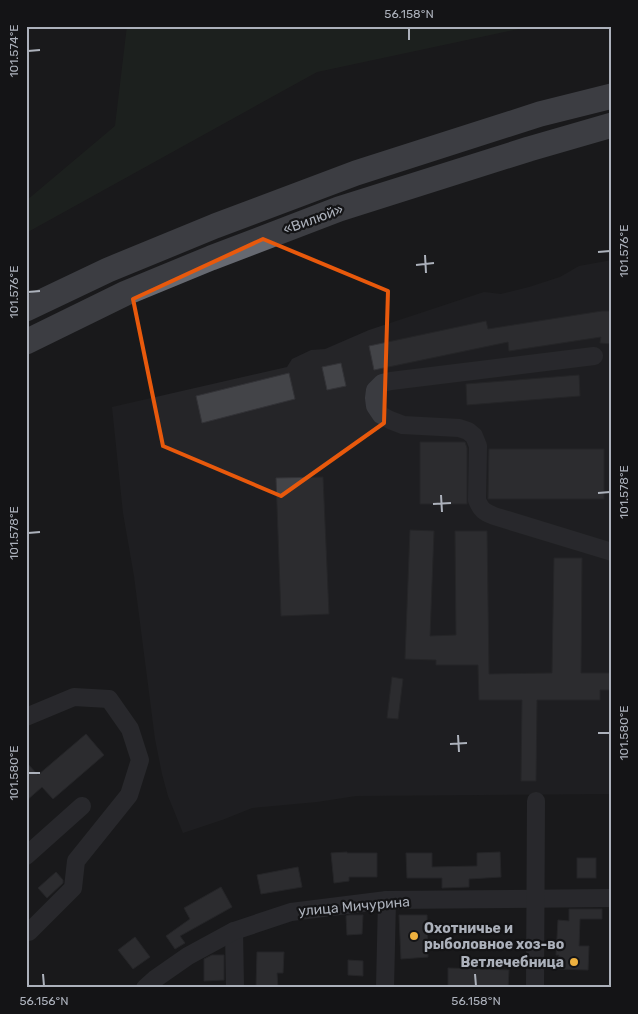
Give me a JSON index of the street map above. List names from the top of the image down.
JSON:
{
  "streets": {
    "highway": ["«Вилюй»"],
    "street": ["улица Мичурина"]
  },
  "places": ["Охотничье и рыболовное хоз-во", "Ветлечебница"],
  "coordinates": [
    "56.158°N",
    "101.574°E",
    "101.576°E",
    "101.578°E",
    "101.580°E",
    "56.156°N"
  ]
}
